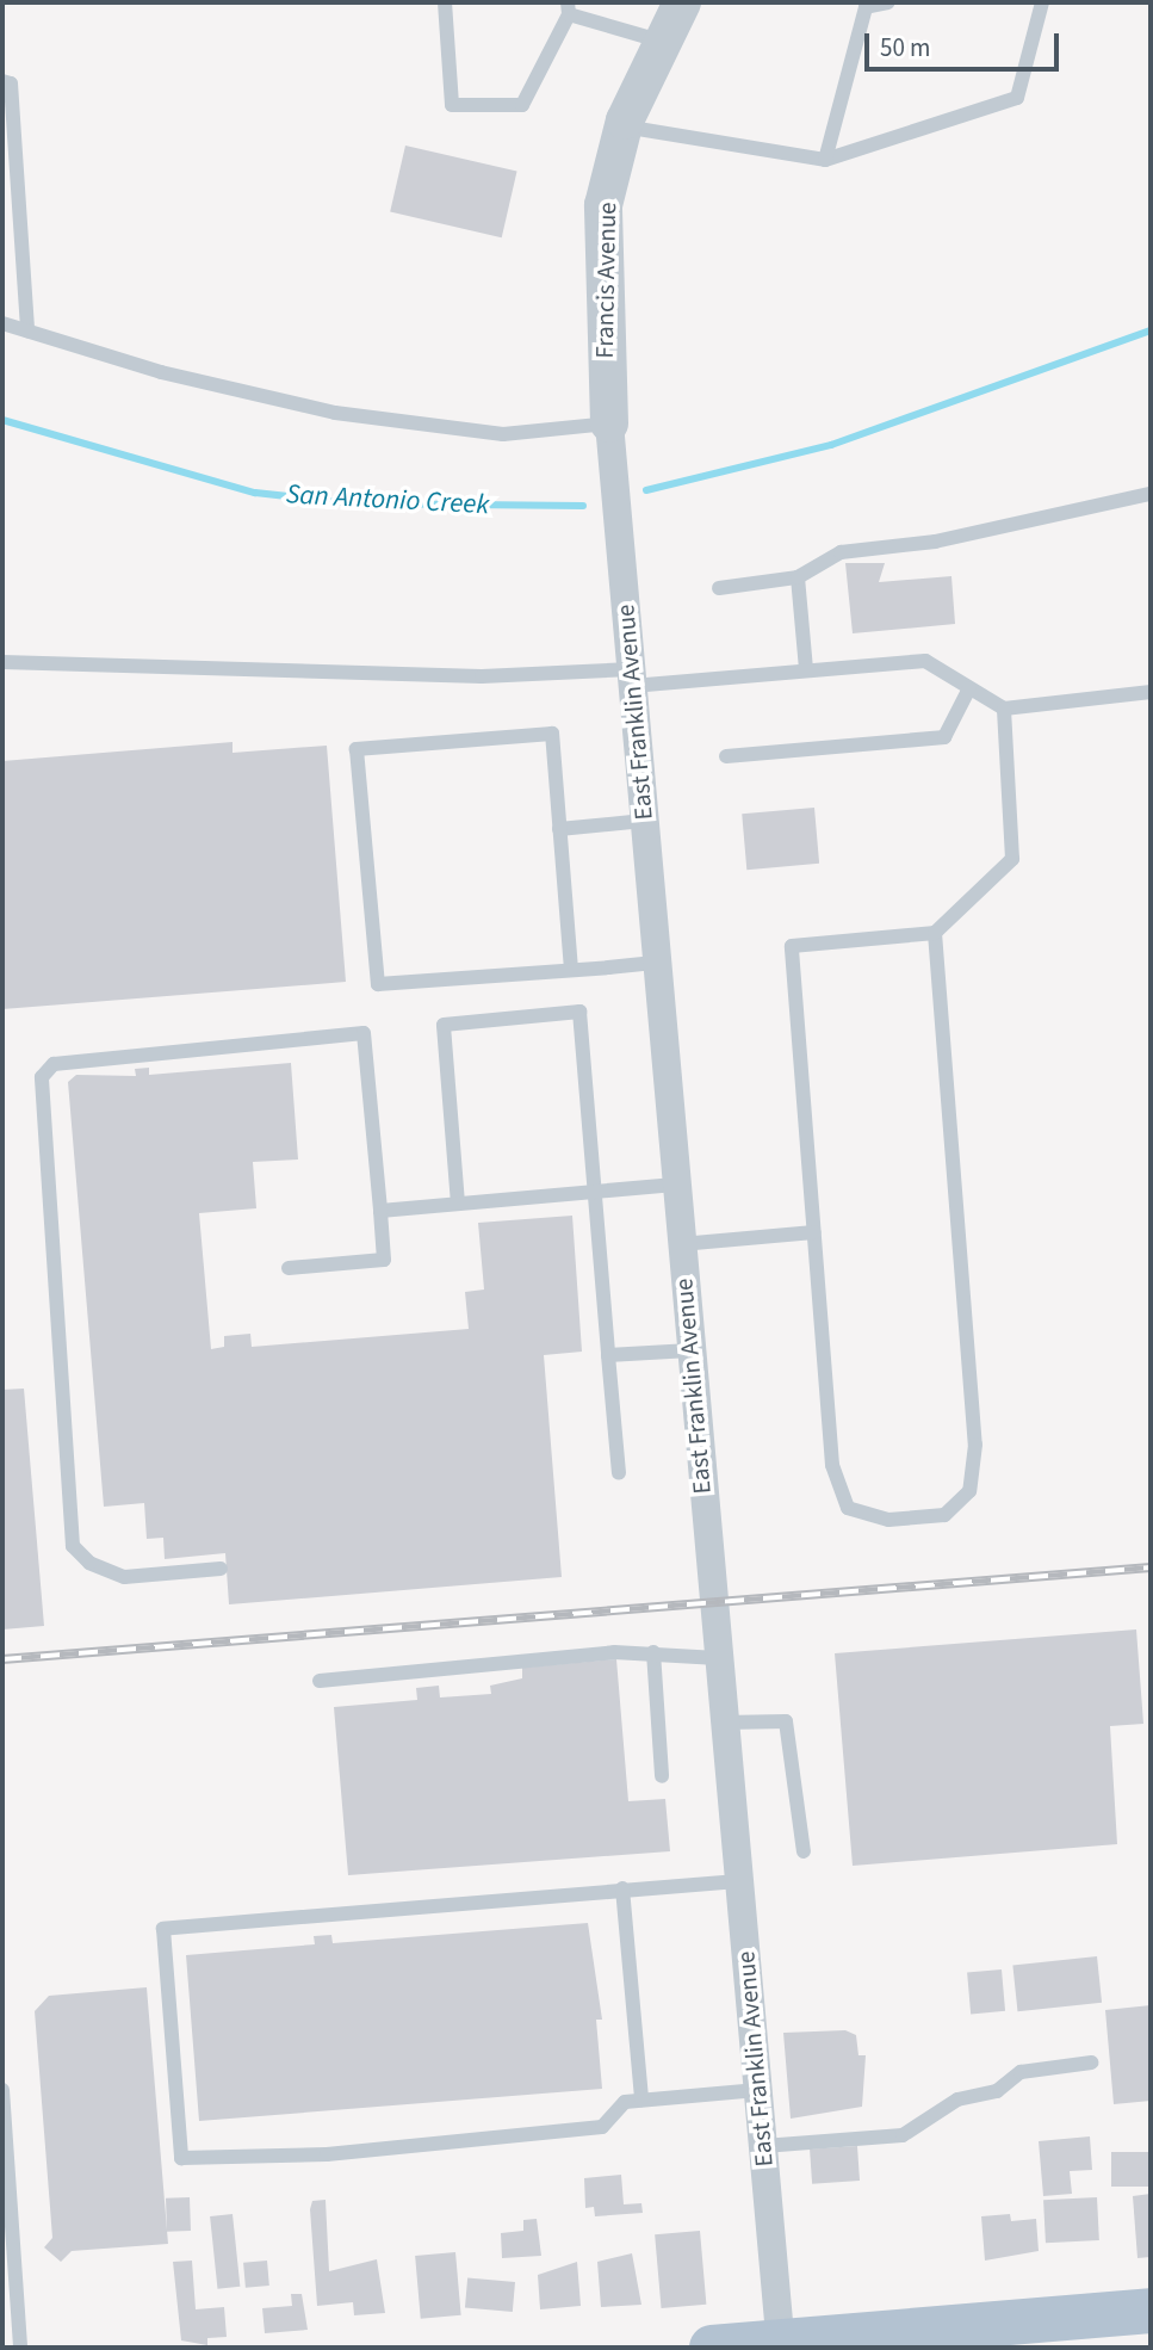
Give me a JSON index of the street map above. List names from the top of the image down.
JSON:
{
  "streets": {
    "street": ["Francis Avenue", "East Franklin Avenue"]
  },
  "crossings": [
    ["Francis Avenue", "East Franklin Avenue"]
  ],
  "water": ["San Antonio Creek"],
  "scale_bar": "50 m"
}
